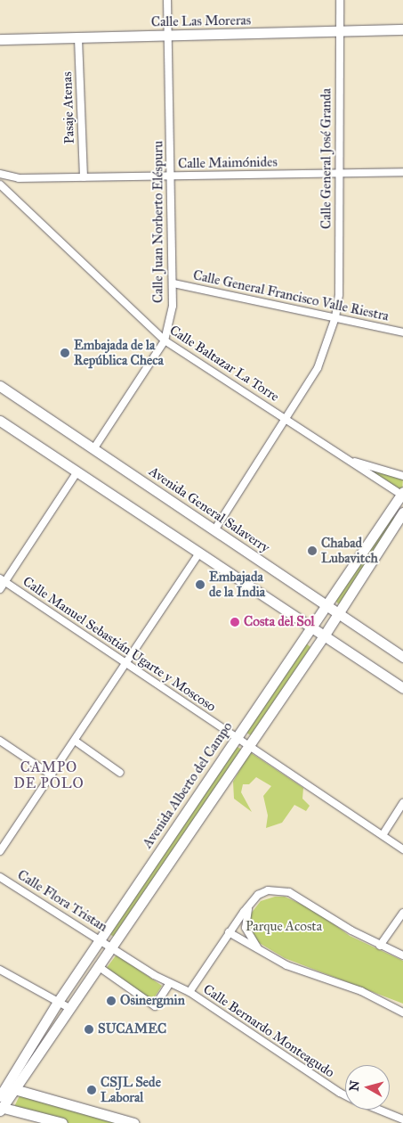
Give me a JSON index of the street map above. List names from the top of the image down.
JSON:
{
  "streets": {
    "main road": ["Calle Las Moreras", "Avenida General Salaverry", "Avenida Alberto del Campo"],
    "street": [
      "Pasaje Atenas",
      "Calle General José Granda",
      "Calle Maimónides",
      "Calle Juan Norberto Eléspuru",
      "Calle General Francisco Valle Riestra",
      "Calle Baltazar La Torre",
      "Calle Manuel Sebastián Ugarte y Moscoso",
      "Calle Flora Tristan",
      "Calle Bernardo Monteagudo"
    ]
  },
  "crossings": [
    ["Calle Las Moreras", "Pasaje Atenas"],
    ["Calle Las Moreras", "Calle General José Granda"],
    ["Calle Las Moreras", "Calle Juan Norberto Eléspuru"],
    ["Pasaje Atenas", "Calle Maimónides"],
    ["Calle General José Granda", "Calle Maimónides"],
    ["Calle General José Granda", "Calle General Francisco Valle Riestra"],
    ["Calle General José Granda", "Calle Baltazar La Torre"],
    ["Calle General José Granda", "Avenida General Salaverry"],
    ["Calle Maimónides", "Calle Juan Norberto Eléspuru"],
    ["Calle Juan Norberto Eléspuru", "Calle General Francisco Valle Riestra"],
    ["Calle Juan Norberto Eléspuru", "Calle Baltazar La Torre"],
    ["Calle Juan Norberto Eléspuru", "Avenida General Salaverry"],
    ["Calle Baltazar La Torre", "Avenida Alberto del Campo"],
    ["Avenida General Salaverry", "Avenida Alberto del Campo"],
    ["Calle Manuel Sebastián Ugarte y Moscoso", "Avenida Alberto del Campo"],
    ["Avenida Alberto del Campo", "Calle Flora Tristan"],
    ["Avenida Alberto del Campo", "Calle Bernardo Monteagudo"],
    ["Calle Flora Tristan", "Calle Bernardo Monteagudo"]
  ],
  "districts": ["CAMPO DE POLO"],
  "parks": ["Parque Acosta"],
  "places": [
    "Embajada de la República Checa",
    "Chabad Lubavitch",
    "Embajada de la India",
    "Costa del Sol",
    "Osinergmin",
    "SUCAMEC",
    "CSJL Sede Laboral"
  ],
  "north": "left"
}
